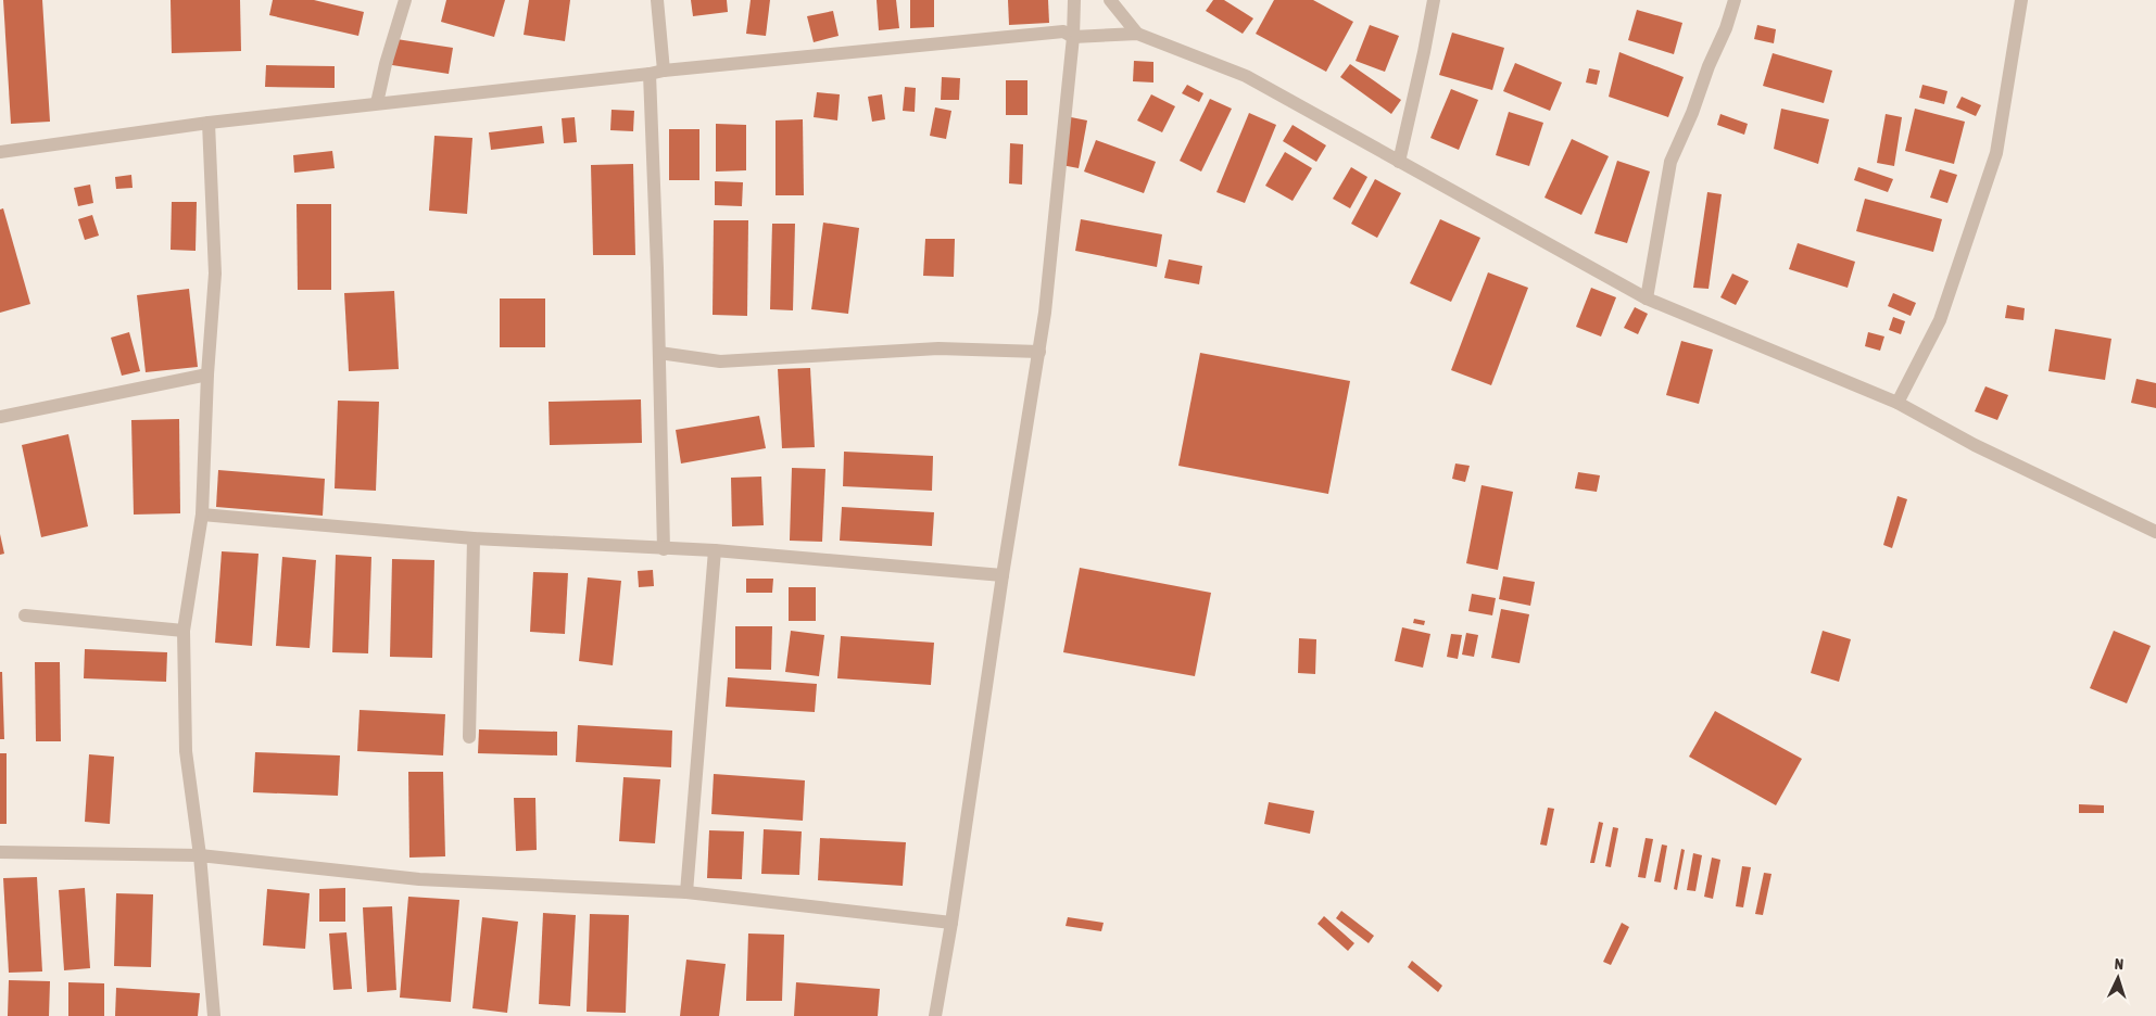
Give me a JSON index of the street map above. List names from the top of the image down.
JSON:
{
  "north": "top"
}
